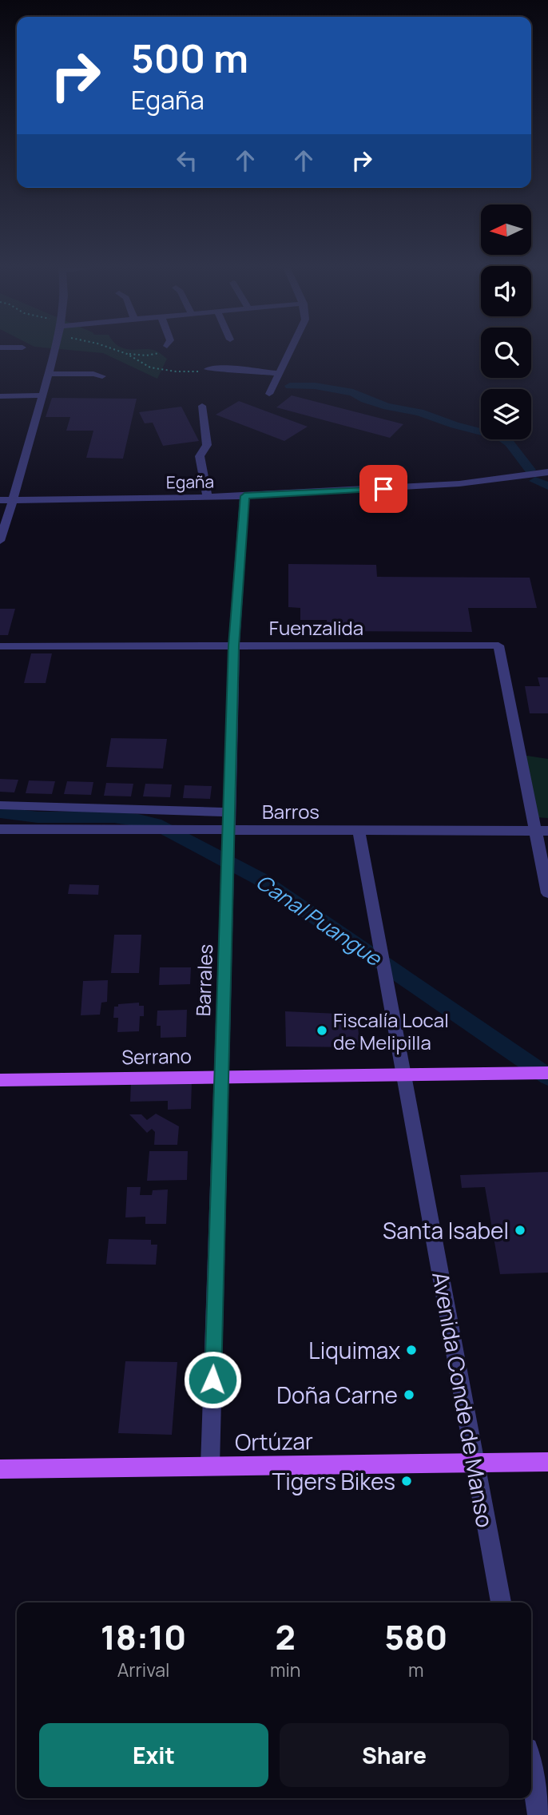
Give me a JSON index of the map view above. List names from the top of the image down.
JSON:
{
  "streets": {
    "main road": ["Serrano", "Ortúzar"],
    "street": [
      "Egaña",
      "Fuenzalida",
      "Barros",
      "Barrales",
      "Avenida Conde de Manso"
    ]
  },
  "crossings": [
    ["Egaña", "Barrales"],
    ["Fuenzalida", "Barros"],
    ["Fuenzalida", "Barrales"],
    ["Barros", "Barrales"],
    ["Barros", "Avenida Conde de Manso"],
    ["Barrales", "Serrano"],
    ["Barrales", "Ortúzar"],
    ["Serrano", "Avenida Conde de Manso"],
    ["Avenida Conde de Manso", "Ortúzar"]
  ],
  "water": ["Canal Puangue"],
  "places": [
    "Fiscalía Local de Melipilla",
    "Santa Isabel",
    "Liquimax",
    "Doña Carne",
    "Tigers Bikes"
  ],
  "north": "left",
  "page": {
    "turn": ["500 m", "Egaña"],
    "eta": [
      "18:10",
      "Arrival",
      "2",
      "min",
      "580",
      "m"
    ],
    "buttons": ["Exit", "Share"]
  }
}
